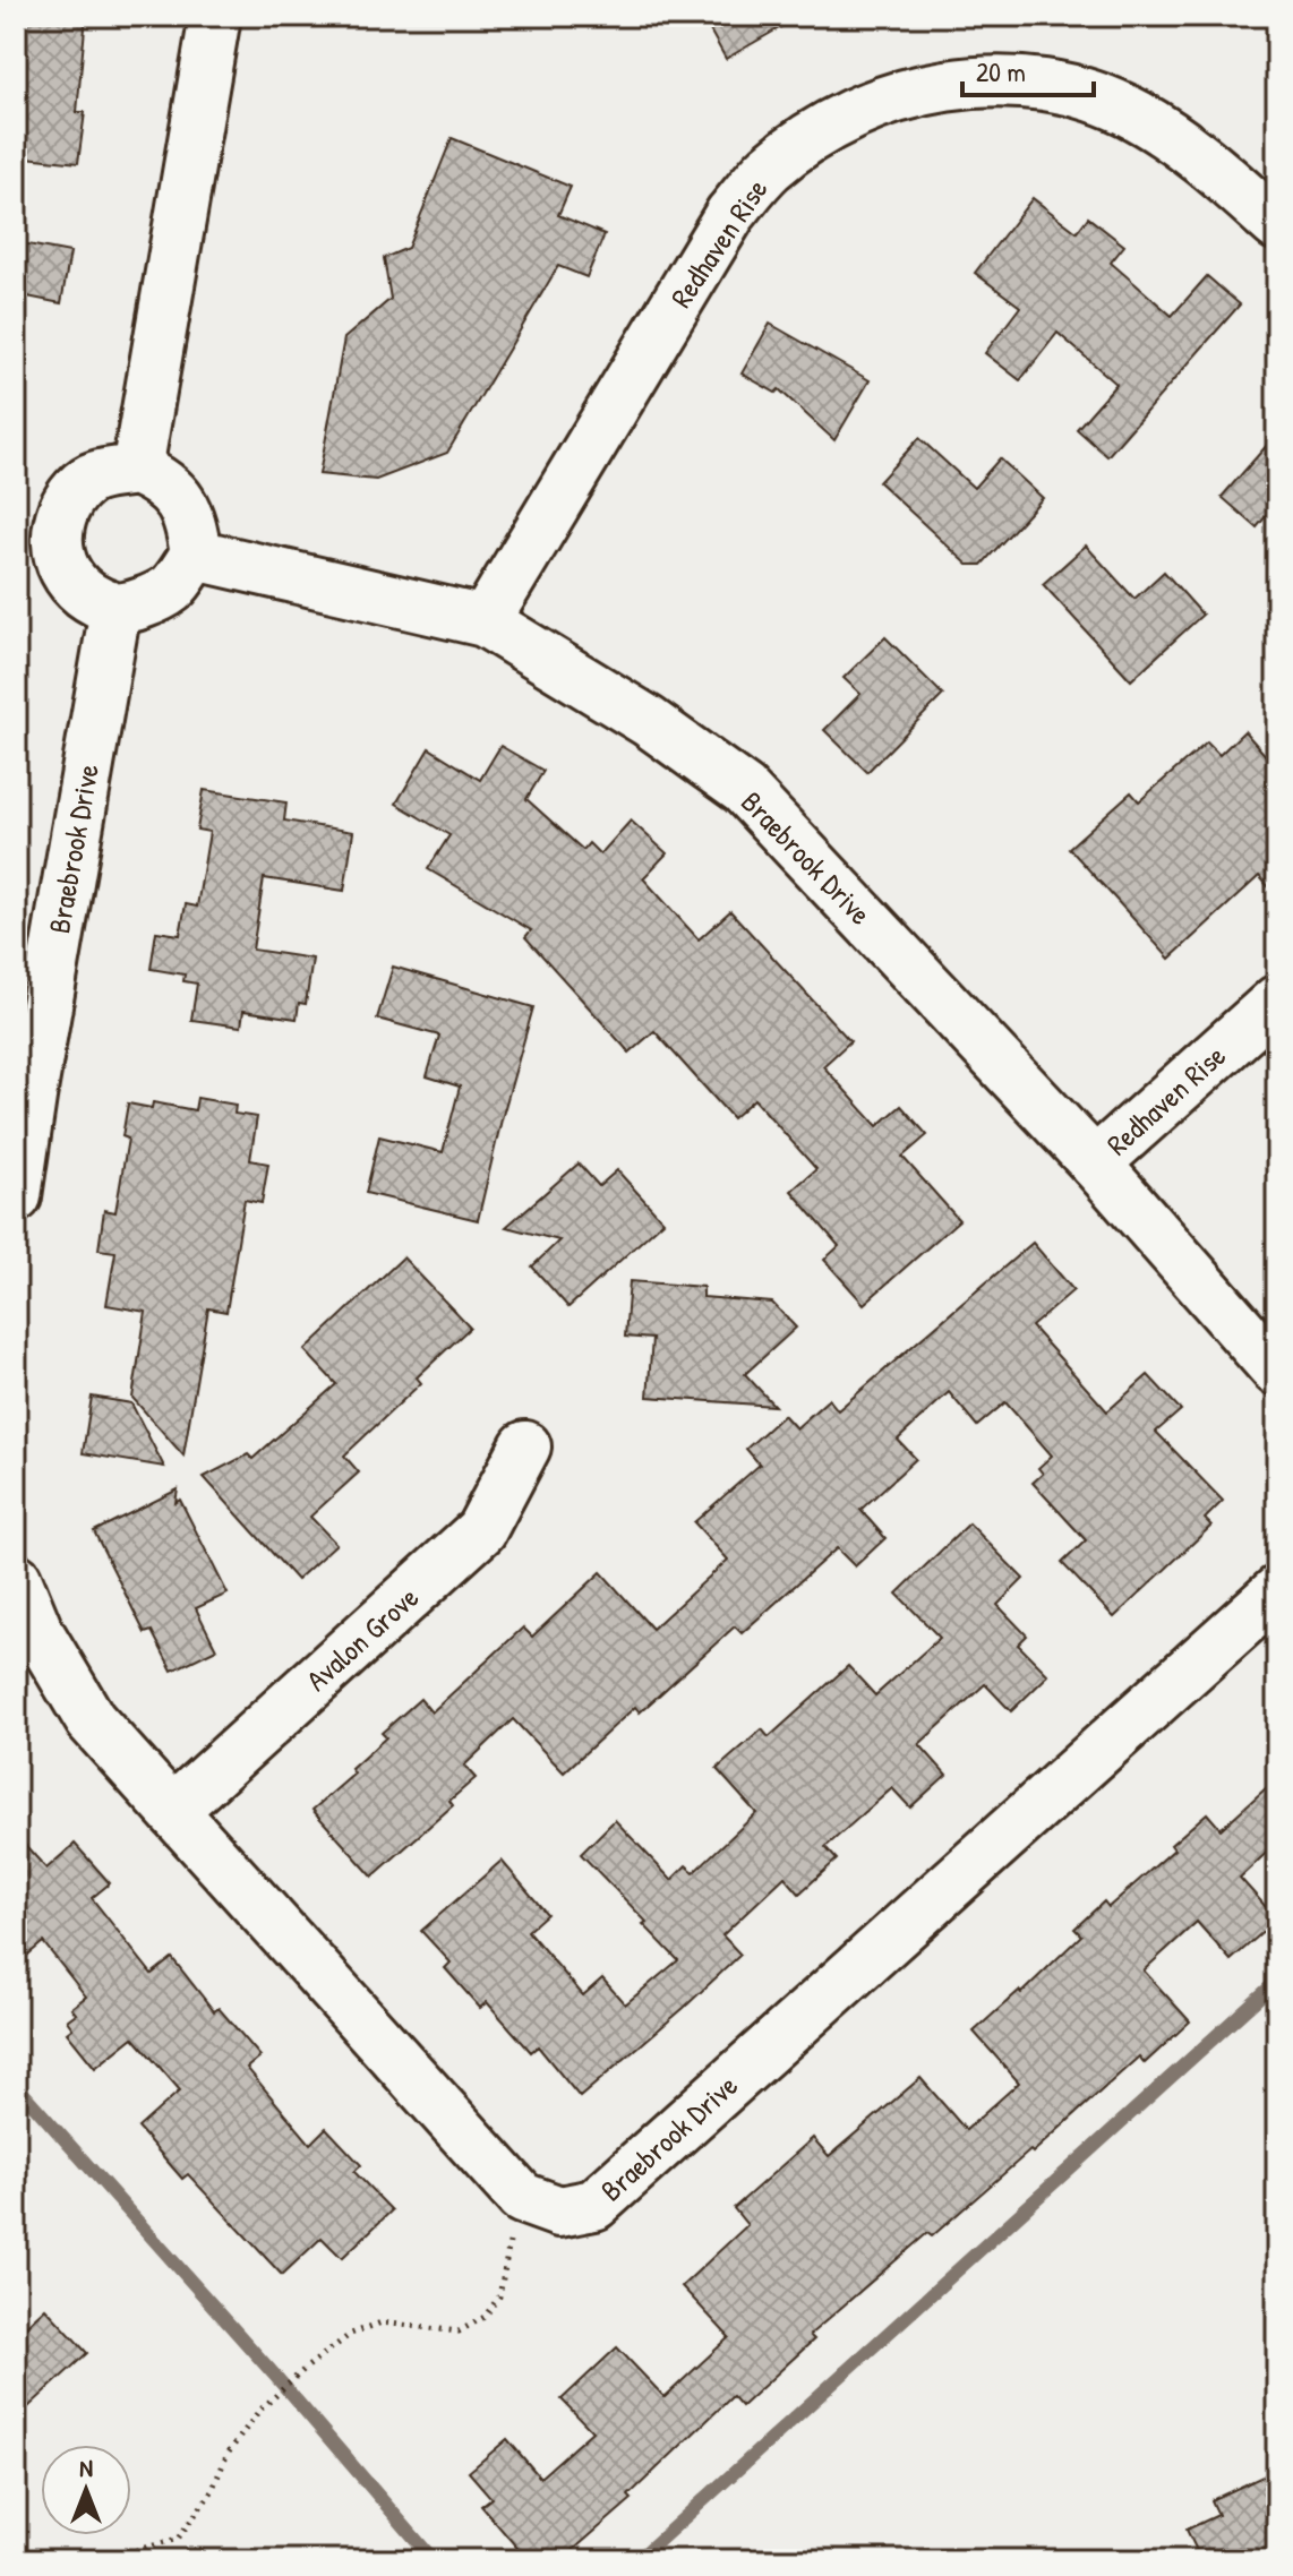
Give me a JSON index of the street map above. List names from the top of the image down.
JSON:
{
  "streets": {
    "street": ["Redhaven Rise", "Braebrook Drive", "Avalon Grove"]
  },
  "crossings": [
    ["Redhaven Rise", "Braebrook Drive"]
  ],
  "scale_bar": "20 m",
  "north": "top"
}
